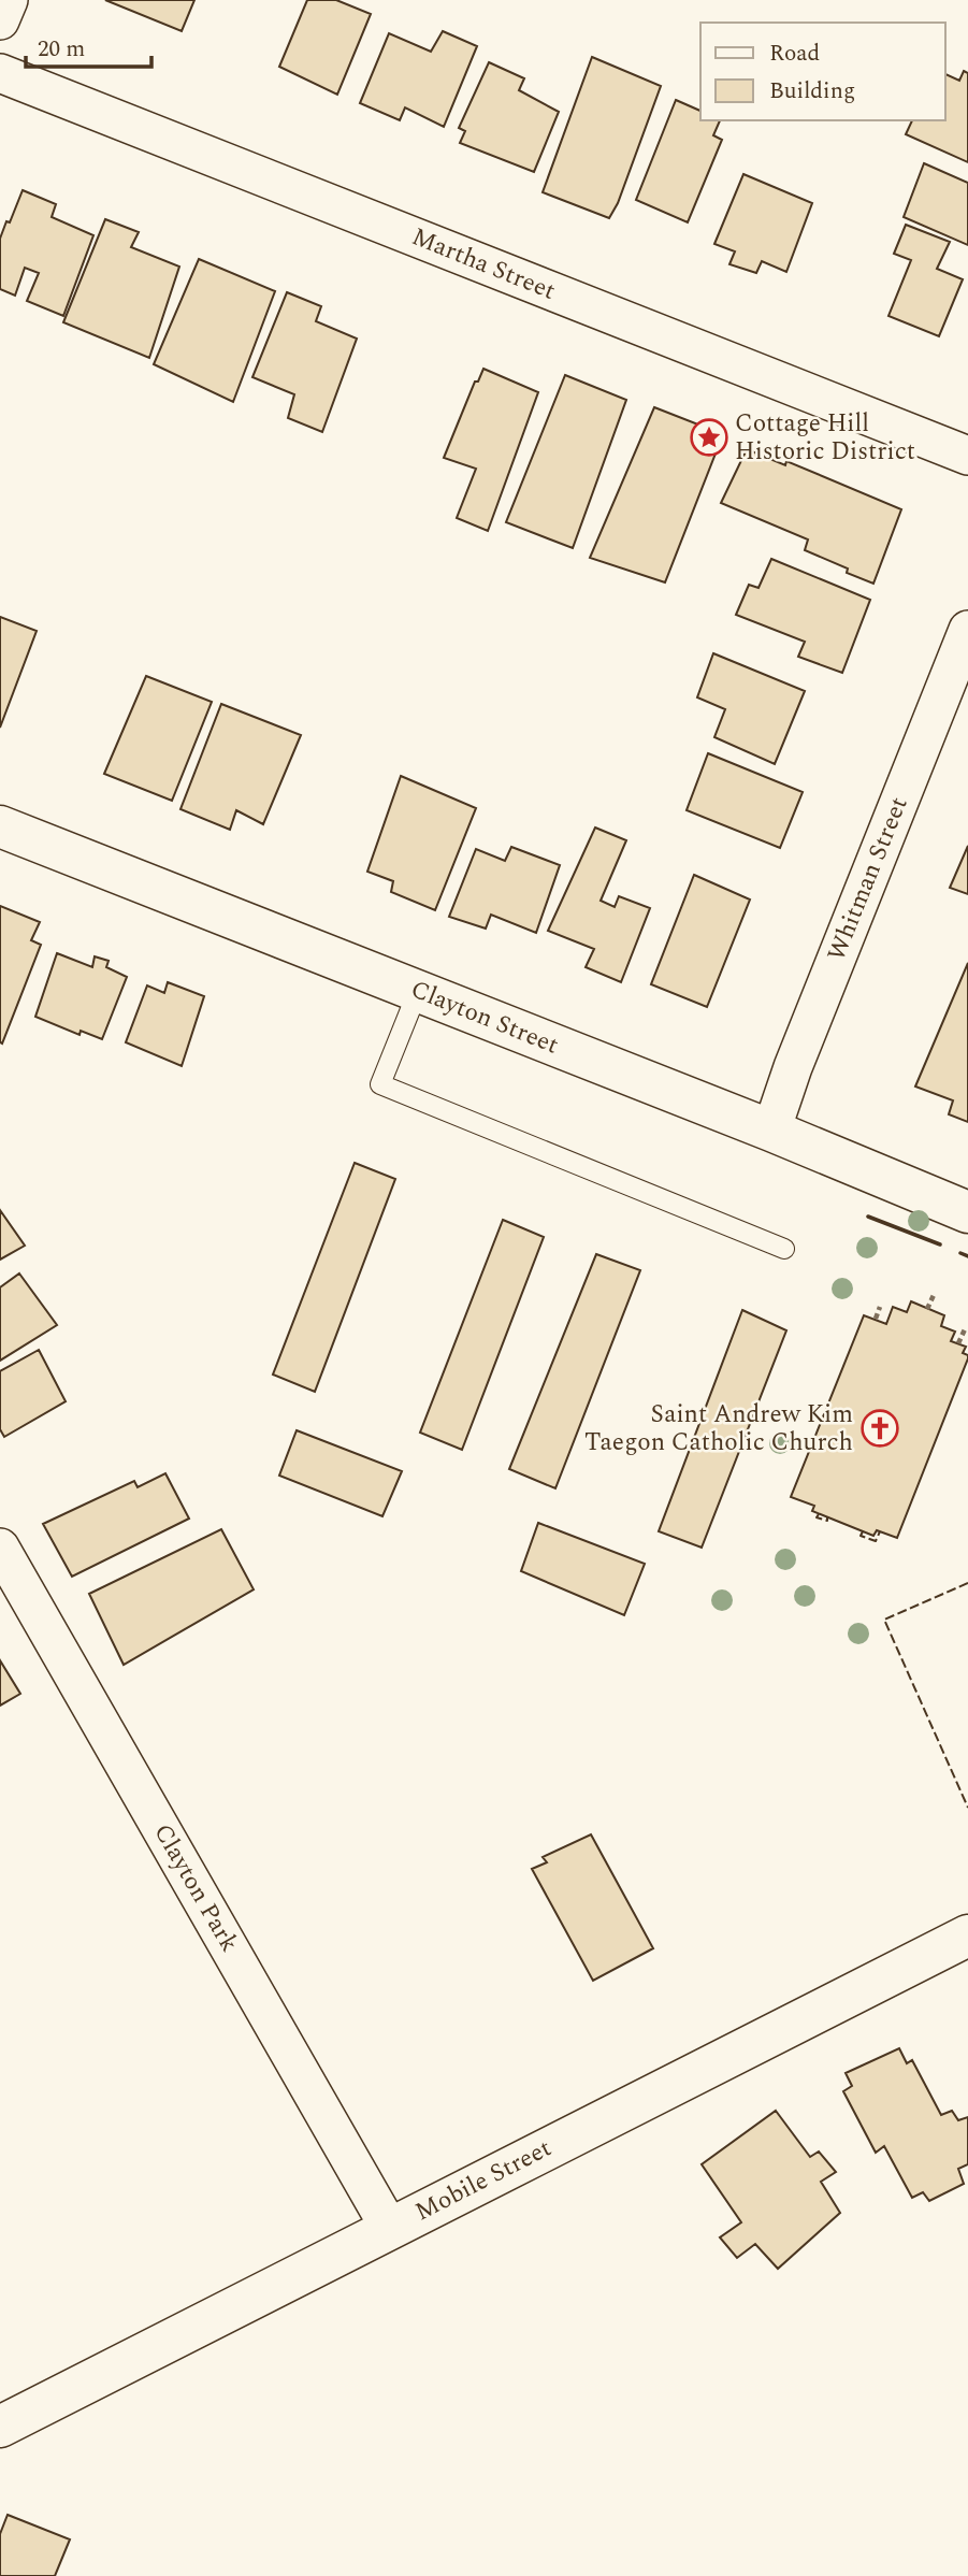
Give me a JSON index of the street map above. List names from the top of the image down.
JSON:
{
  "streets": {
    "street": [
      "Martha Street",
      "Whitman Street",
      "Clayton Street",
      "Clayton Park",
      "Mobile Street"
    ]
  },
  "crossings": [
    ["Whitman Street", "Clayton Street"],
    ["Clayton Park", "Mobile Street"]
  ],
  "places": {
    "place": ["Cottage Hill Historic District"],
    "church": ["Saint Andrew Kim Taegon Catholic Church"]
  },
  "legend": ["Road", "Building"],
  "scale_bar": "20 m"
}
